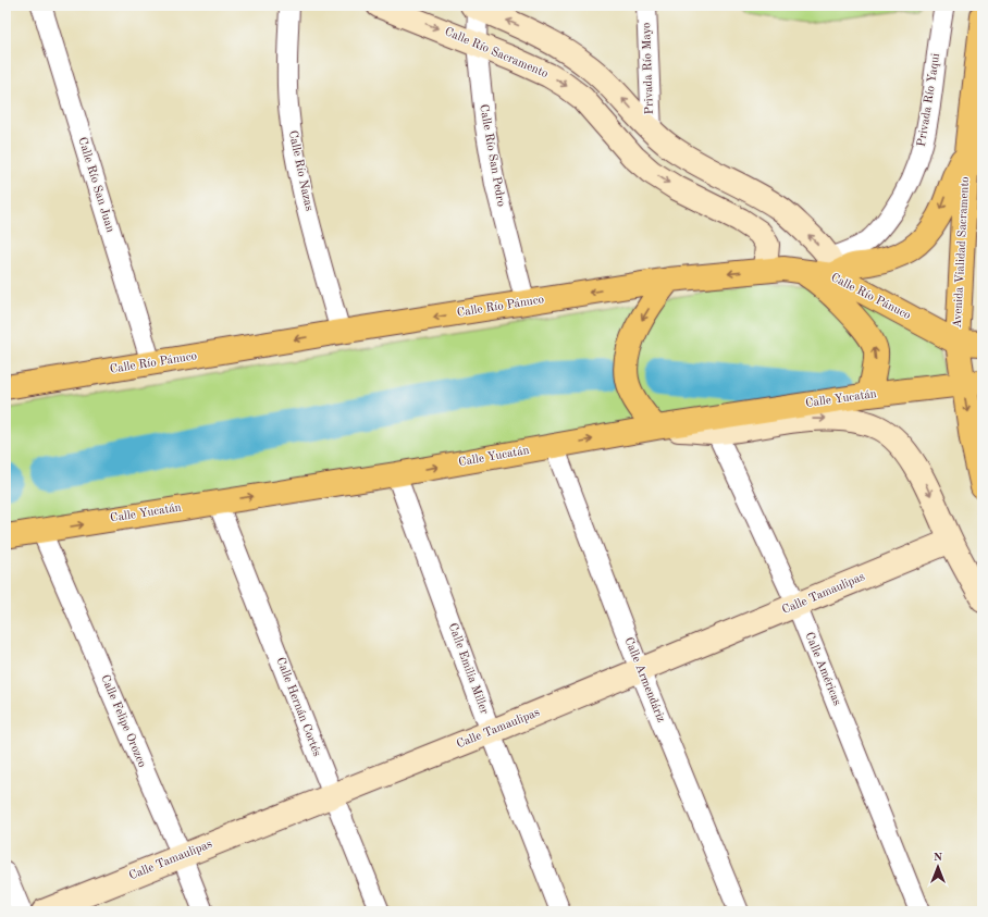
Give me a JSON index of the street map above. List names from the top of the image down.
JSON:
{
  "streets": {
    "main road": ["Avenida Vialidad Sacramento", "Calle Río Pánuco", "Calle Yucatán"],
    "street": [
      "Calle Río Sacramento",
      "Privada Río Mayo",
      "Privada Río Yaqui",
      "Calle Río San Pedro",
      "Calle Río Nazas",
      "Calle Río San Juan",
      "Calle Tamaulipas",
      "Calle Emilia Miller",
      "Calle Américas",
      "Calle Armendáriz",
      "Calle Hernán Cortés",
      "Calle Felipe Orozco"
    ]
  },
  "crossings": [
    ["Calle Río Sacramento", "Calle Río San Pedro"],
    ["Calle Río Sacramento", "Calle Río Pánuco"],
    ["Privada Río Yaqui", "Calle Río Pánuco"],
    ["Calle Río San Pedro", "Calle Río Pánuco"],
    ["Calle Río Nazas", "Calle Río Pánuco"],
    ["Calle Río San Juan", "Calle Río Pánuco"],
    ["Avenida Vialidad Sacramento", "Calle Río Pánuco"],
    ["Avenida Vialidad Sacramento", "Calle Yucatán"],
    ["Calle Yucatán", "Calle Emilia Miller"],
    ["Calle Yucatán", "Calle Armendáriz"],
    ["Calle Yucatán", "Calle Hernán Cortés"],
    ["Calle Yucatán", "Calle Felipe Orozco"],
    ["Calle Tamaulipas", "Calle Emilia Miller"],
    ["Calle Tamaulipas", "Calle Américas"],
    ["Calle Tamaulipas", "Calle Armendáriz"],
    ["Calle Tamaulipas", "Calle Hernán Cortés"],
    ["Calle Tamaulipas", "Calle Felipe Orozco"]
  ],
  "one_way": ["Calle Río Pánuco", "Calle Yucatán"],
  "north": "top"
}
